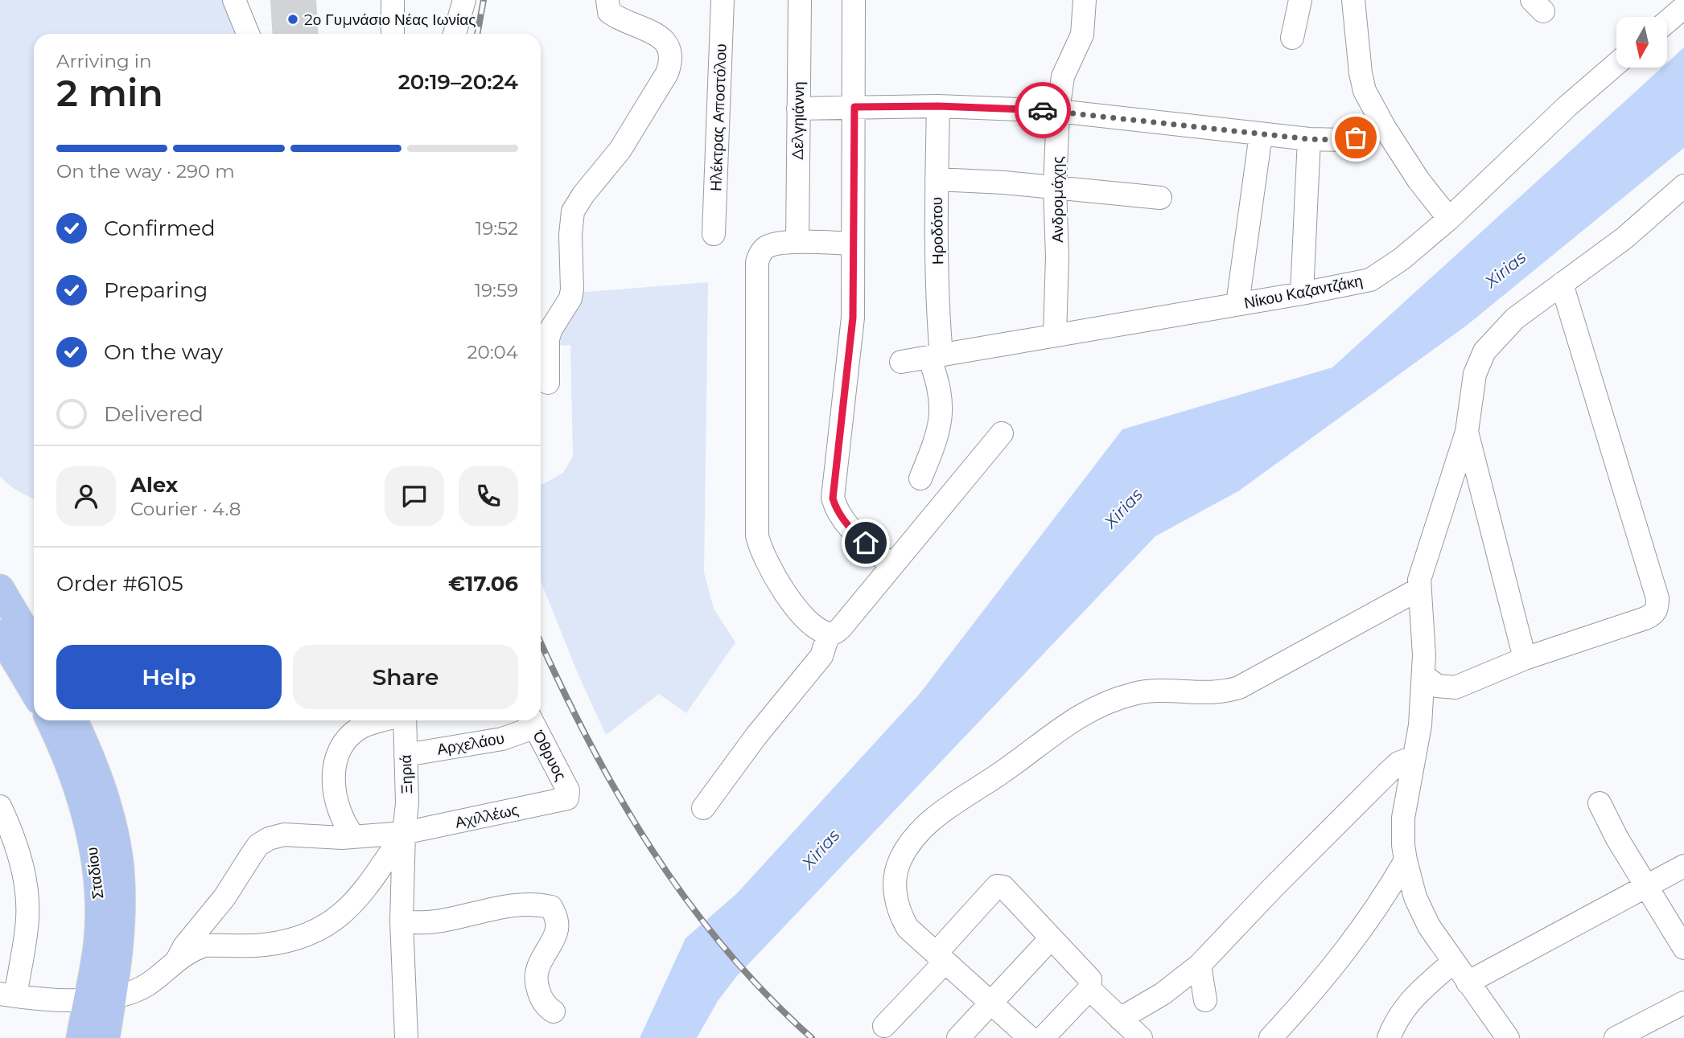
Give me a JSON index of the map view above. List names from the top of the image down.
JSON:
{
  "streets": {
    "main road": ["Σταδίου"],
    "street": [
      "Ηλέκτρας Αποστόλου",
      "Δελγηιάννη",
      "Ανδρομάχης",
      "Ηροδότου",
      "Νίκου Καζαντζάκη",
      "Αρχελάου",
      "Όθρυος",
      "Ξηριά",
      "Αχιλλέως"
    ]
  },
  "crossings": [
    ["Ανδρομάχης", "Νίκου Καζαντζάκη"],
    ["Ηροδότου", "Νίκου Καζαντζάκη"],
    ["Αρχελάου", "Όθρυος"],
    ["Αρχελάου", "Ξηριά"],
    ["Όθρυος", "Αχιλλέως"],
    ["Ξηριά", "Αχιλλέως"]
  ],
  "water": ["Xirias"],
  "places": ["2ο Γυμνάσιο Νέας Ιωνίας"],
  "north": "bottom",
  "page": {
    "heading": ["2 min", "Arriving in", "20:19–20:24"],
    "panel": [
      "Alex",
      "Courier · 4.8",
      "Order #6105",
      "€17.06"
    ],
    "bar": "On the way · 290 m",
    "list": [
      ["Confirmed", "19:52"],
      ["Preparing", "19:59"],
      ["On the way", "20:04"],
      "Delivered"
    ],
    "buttons": ["Help", "Share"]
  }
}
